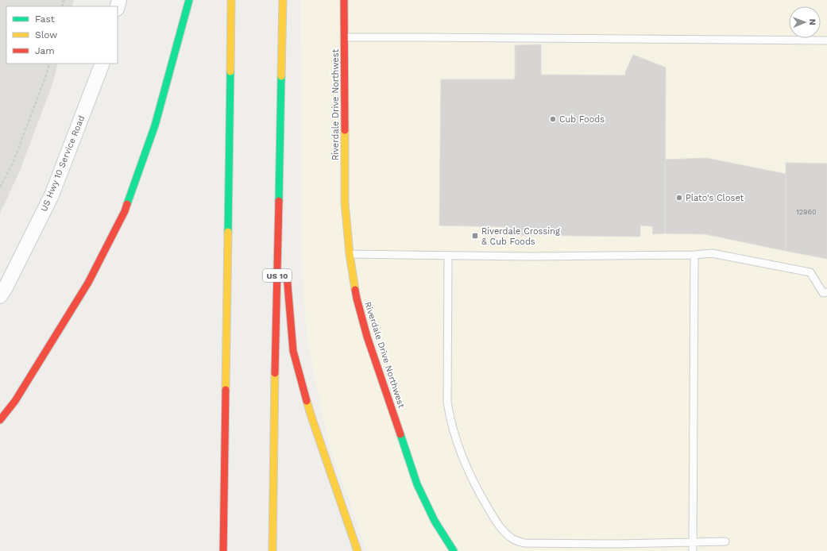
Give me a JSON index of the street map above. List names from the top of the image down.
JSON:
{
  "streets": {
    "main road": ["Riverdale Drive Northwest", "US 10"],
    "street": ["US Hwy 10 Service Road"]
  },
  "places": {
    "other": ["Cub Foods", "Plato's Closet"],
    "transit": ["Riverdale Crossing & Cub Foods"]
  },
  "house_numbers": ["12960"],
  "legend": ["Fast", "Slow", "Jam"],
  "north": "right"
}
